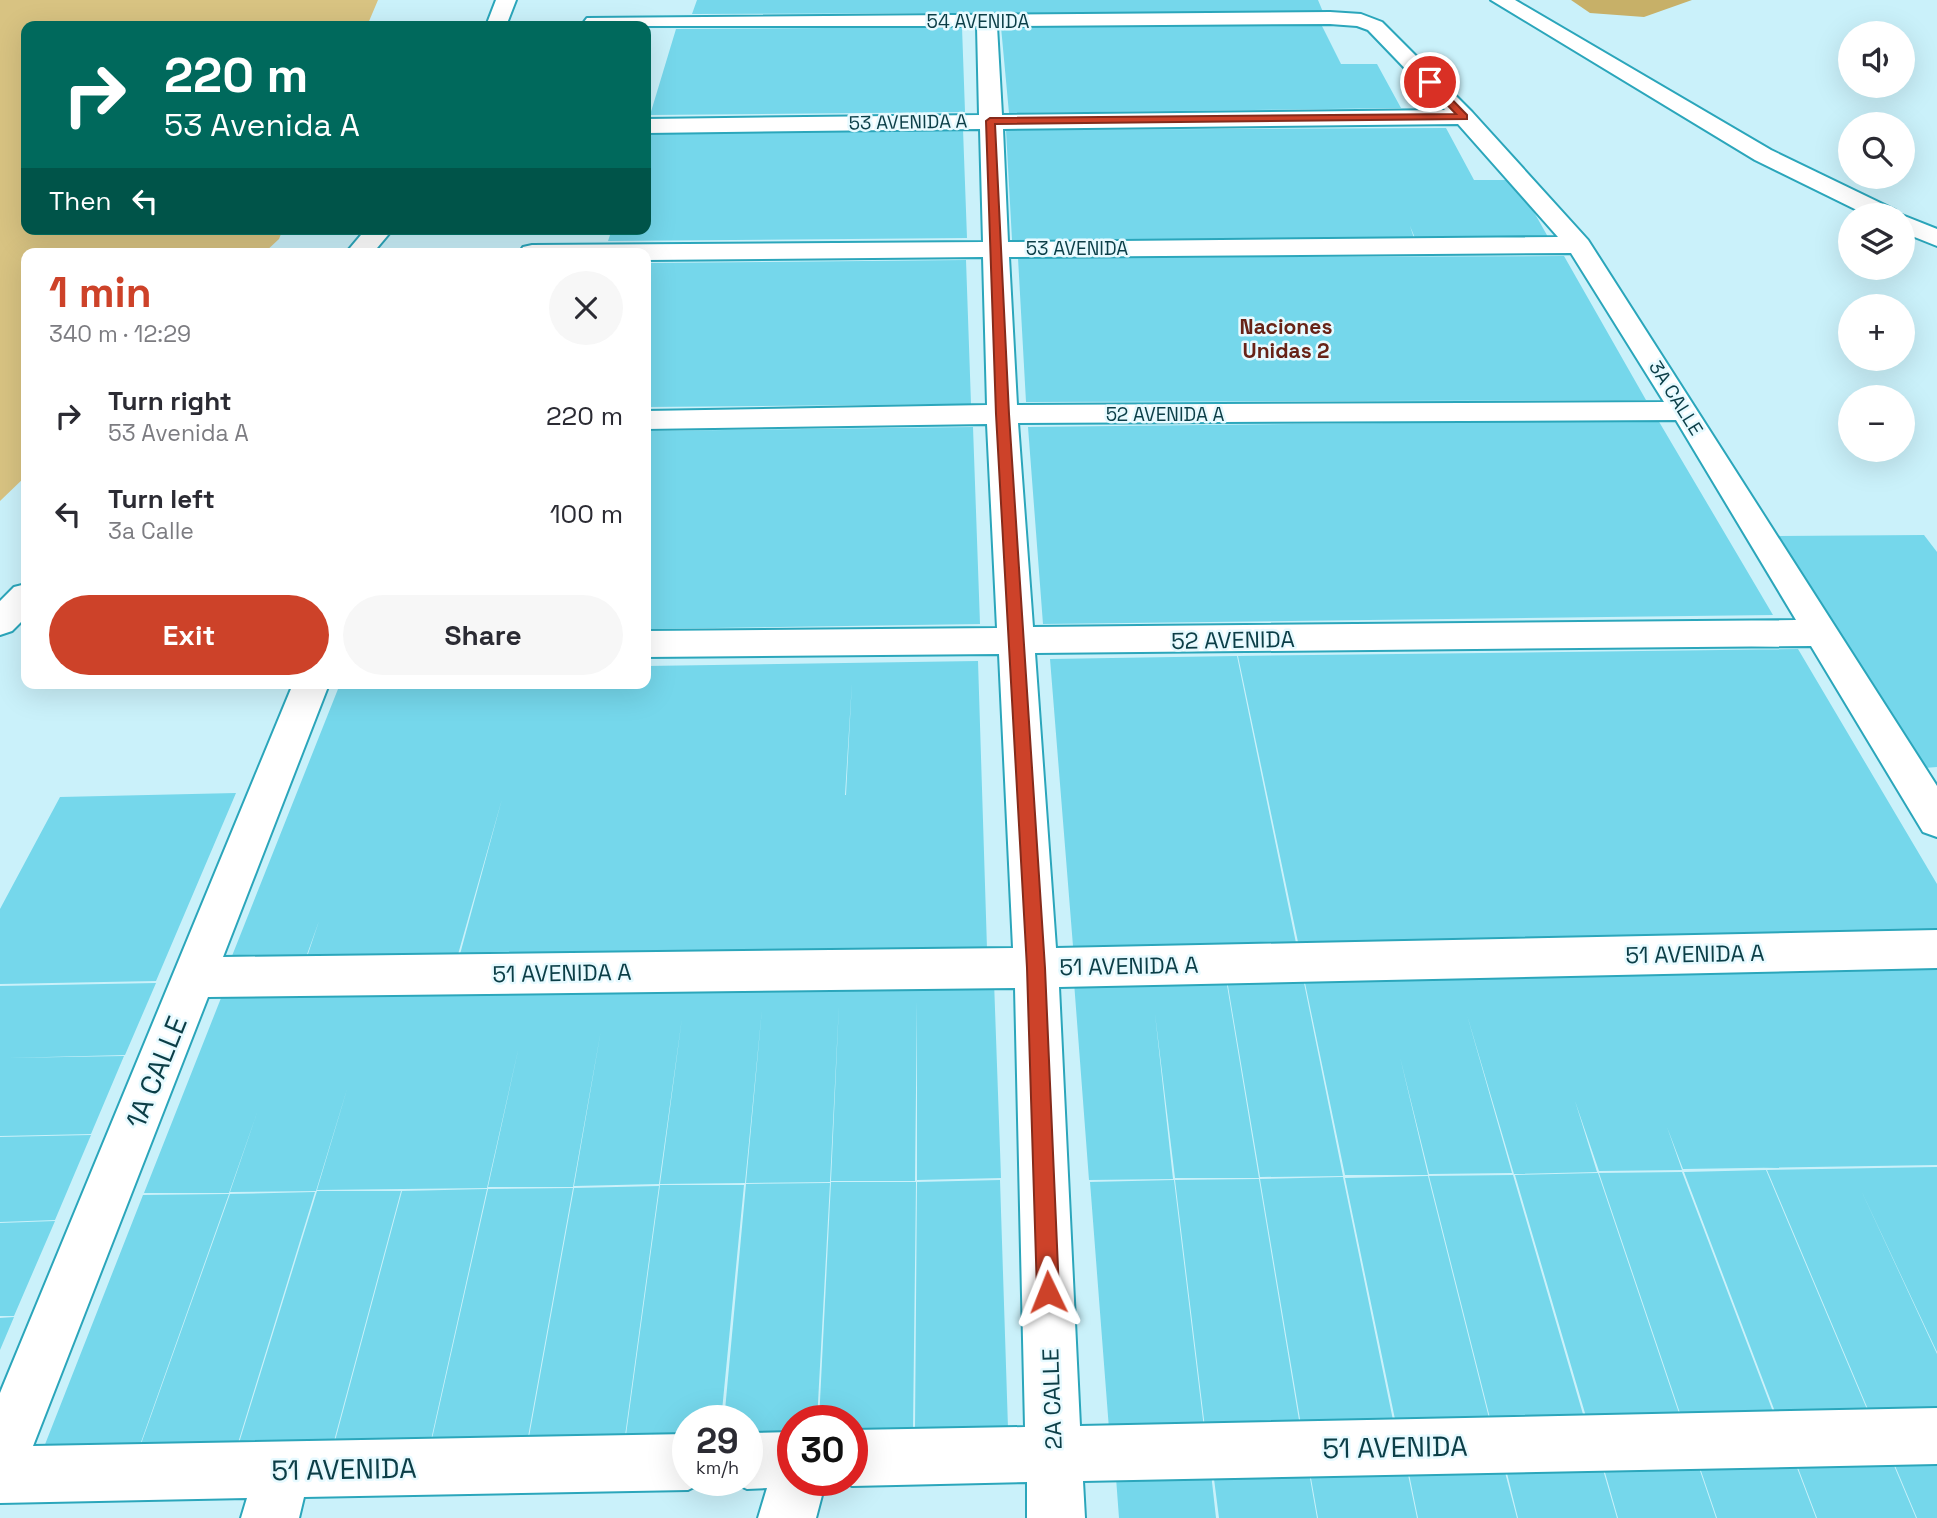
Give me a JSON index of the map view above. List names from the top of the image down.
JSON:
{
  "streets": {
    "street": [
      "54 AVENIDA",
      "53 AVENIDA A",
      "53 AVENIDA",
      "3A CALLE",
      "52 AVENIDA A",
      "52 AVENIDA",
      "51 AVENIDA A",
      "1A CALLE",
      "2A CALLE",
      "51 AVENIDA"
    ]
  },
  "crossings": [
    ["54 AVENIDA", "3A CALLE"],
    ["54 AVENIDA", "2A CALLE"],
    ["53 AVENIDA A", "3A CALLE"],
    ["53 AVENIDA A", "2A CALLE"],
    ["53 AVENIDA", "3A CALLE"],
    ["53 AVENIDA", "2A CALLE"],
    ["3A CALLE", "52 AVENIDA A"],
    ["3A CALLE", "52 AVENIDA"],
    ["52 AVENIDA A", "2A CALLE"],
    ["52 AVENIDA", "2A CALLE"],
    ["51 AVENIDA A", "1A CALLE"],
    ["51 AVENIDA A", "2A CALLE"],
    ["2A CALLE", "51 AVENIDA"]
  ],
  "districts": ["Naciones Unidas 2"],
  "page": {
    "map_buttons": ["+", "−"],
    "turn": ["220 m", "53 Avenida A"],
    "then": "Then",
    "heading": ["1 min", "340 m · 12:29"],
    "list": [
      {
        "name": "Turn right",
        "note": "53 Avenida A",
        "value": "220 m"
      },
      {
        "name": "Turn left",
        "note": "3a Calle",
        "value": "100 m"
      }
    ],
    "buttons": ["Exit", "Share"],
    "speed": "29 km/h",
    "limit": "30"
  }
}
